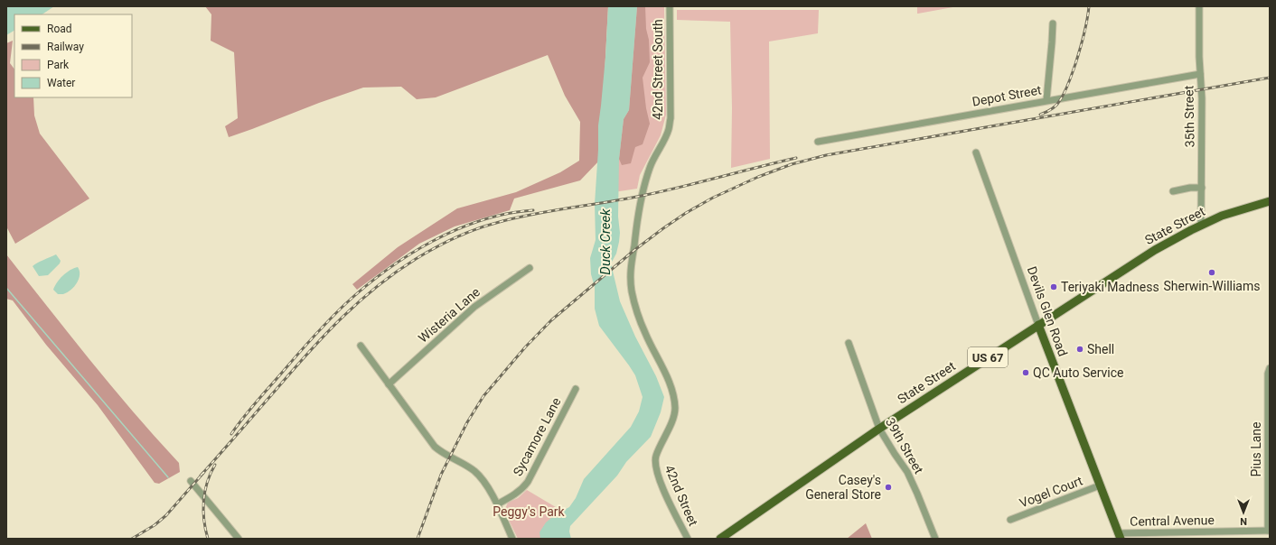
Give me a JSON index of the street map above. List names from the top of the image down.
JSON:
{
  "streets": {
    "main road": ["State Street", "Devils Glen Road", "US 67"],
    "street": [
      "42nd Street South",
      "Depot Street",
      "35th Street",
      "Wisteria Lane",
      "Sycamore Lane",
      "39th Street",
      "Pius Lane",
      "Vogel Court",
      "42nd Street",
      "Central Avenue"
    ]
  },
  "crossings": [
    ["42nd Street South", "42nd Street"],
    ["Depot Street", "35th Street"],
    ["35th Street", "State Street"],
    ["State Street", "Devils Glen Road"],
    ["State Street", "39th Street"],
    ["Devils Glen Road", "Vogel Court"],
    ["Devils Glen Road", "Central Avenue"],
    ["Pius Lane", "Central Avenue"]
  ],
  "water": ["Duck Creek"],
  "parks": ["Peggy's Park"],
  "places": [
    "Sherwin-Williams",
    "Teriyaki Madness",
    "Shell",
    "QC Auto Service",
    "Casey's General Store"
  ],
  "legend": [
    "Road",
    "Railway",
    "Park",
    "Water"
  ],
  "north": "bottom"
}
